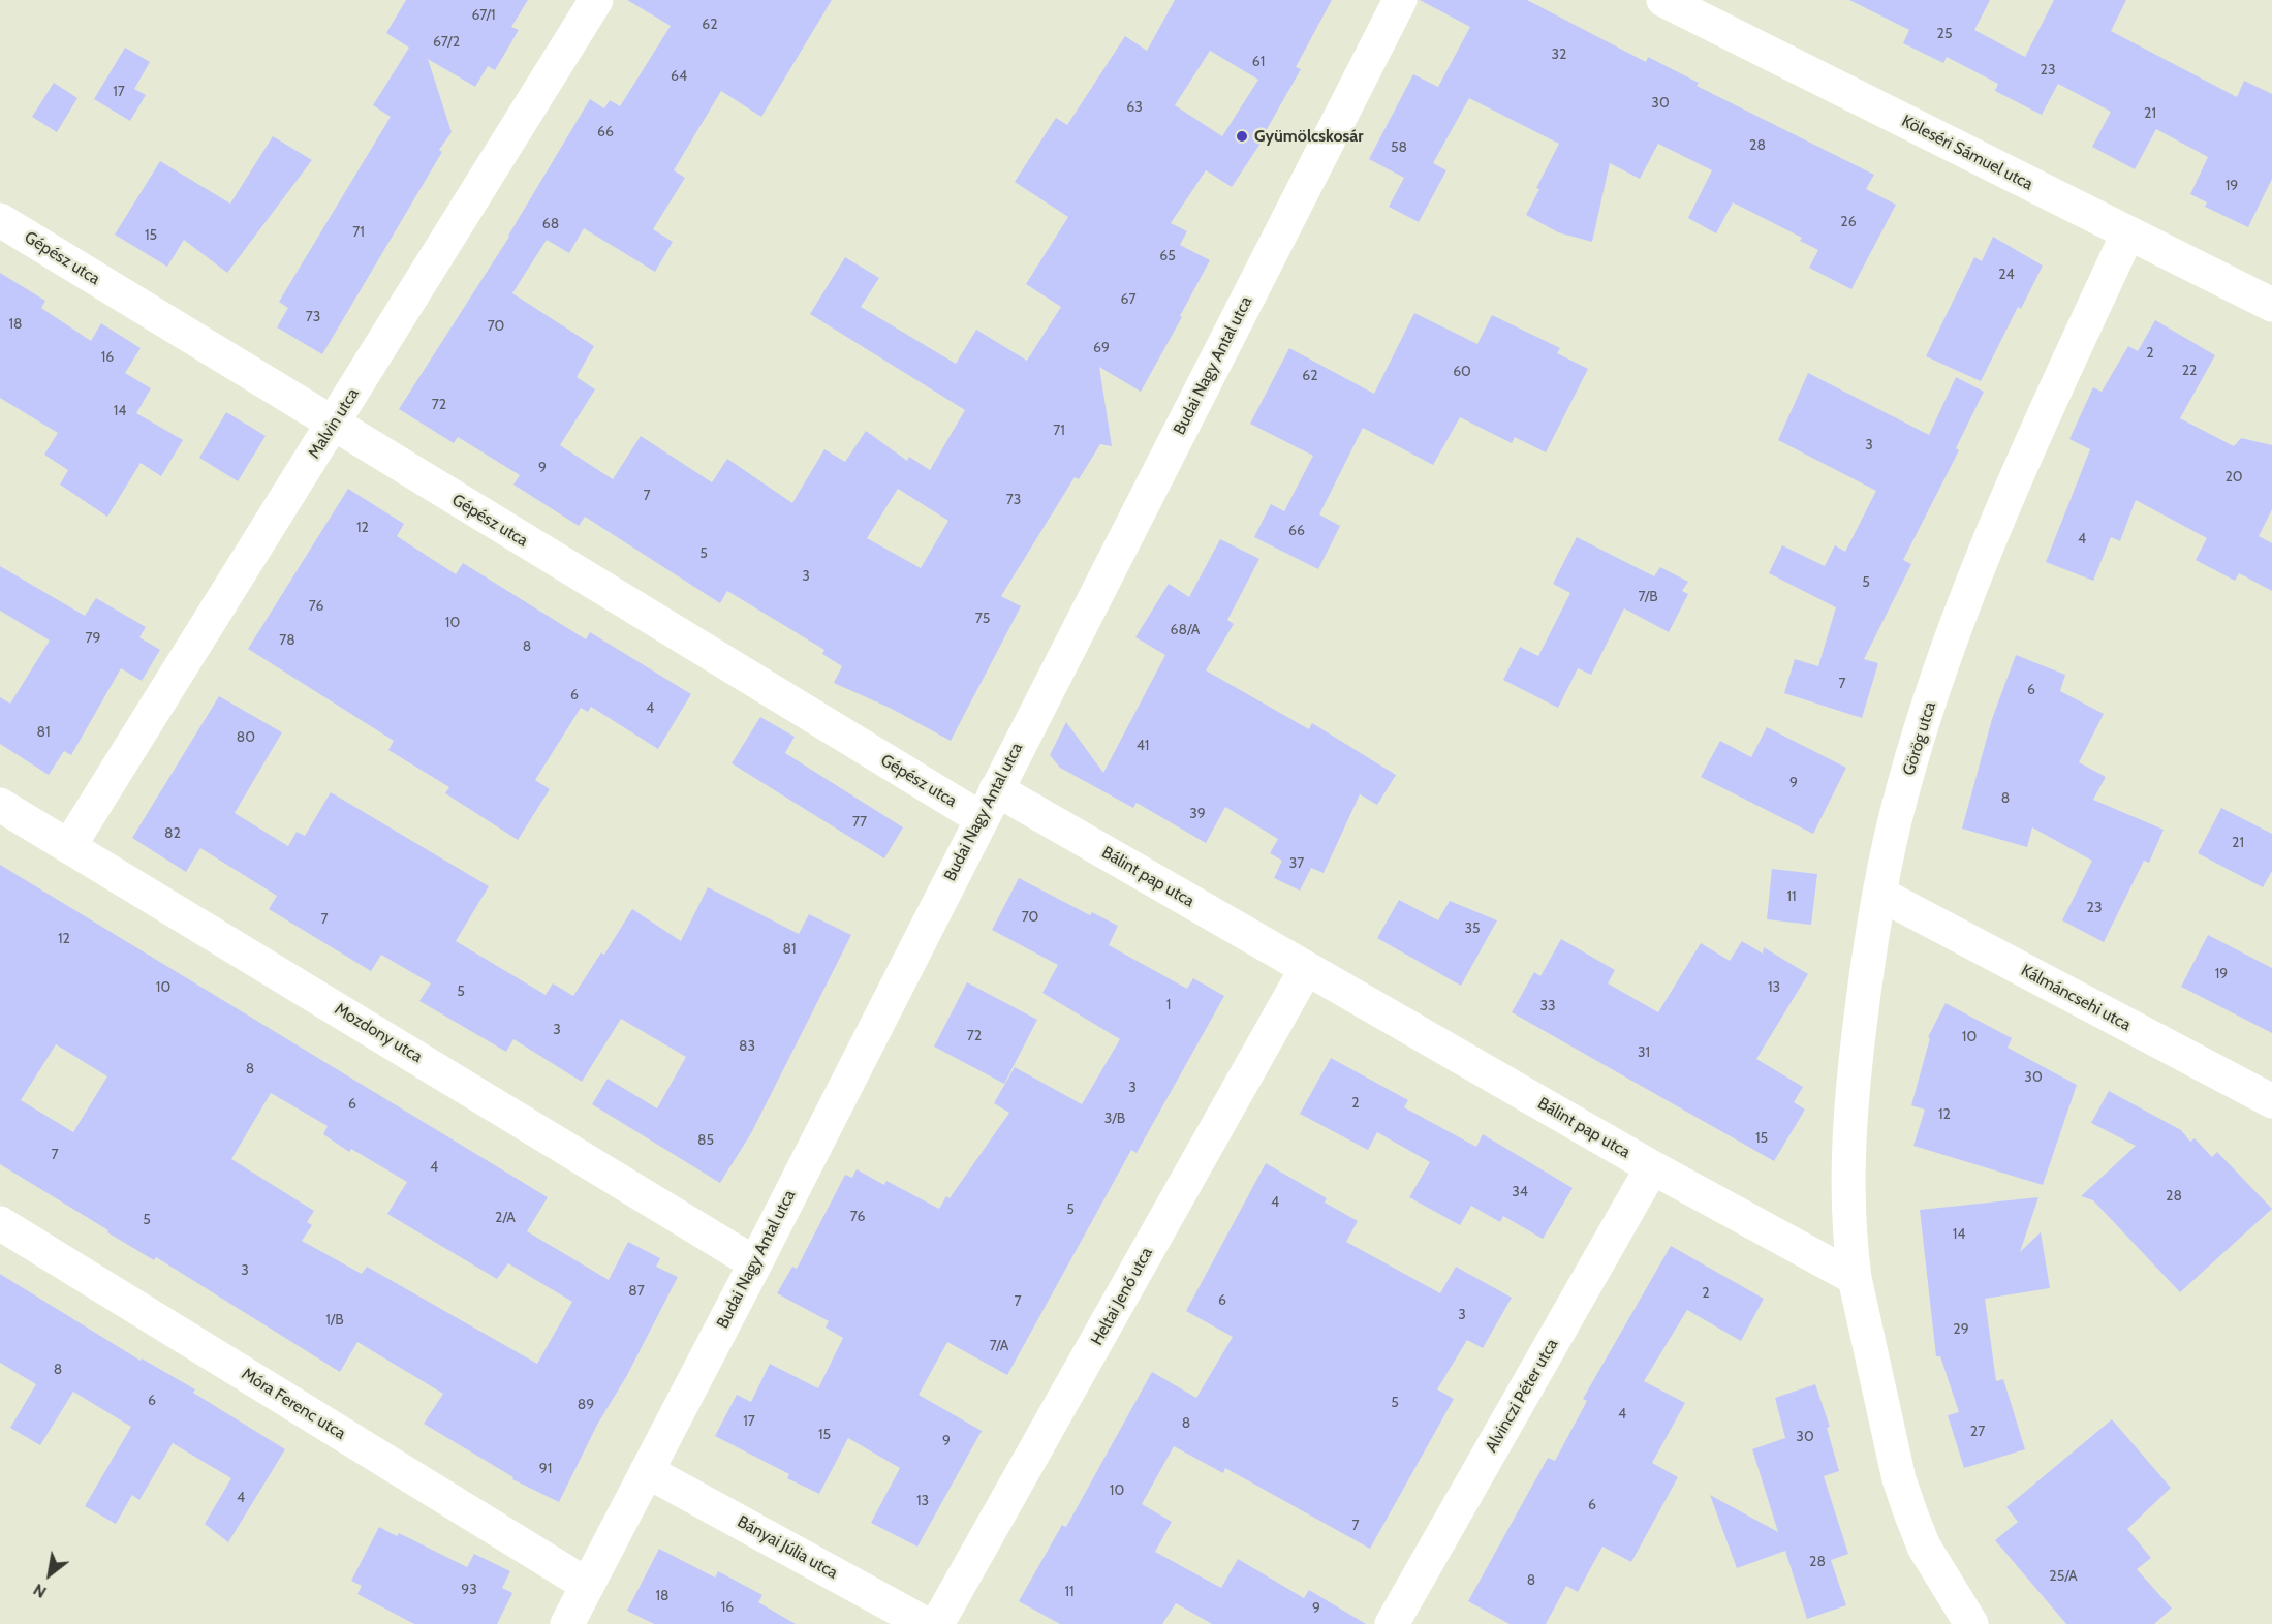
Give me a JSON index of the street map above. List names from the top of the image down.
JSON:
{
  "streets": {
    "street": [
      "Köleséri Sámuel utca",
      "Gépész utca",
      "Budai Nagy Antal utca",
      "Malvin utca",
      "Görög utca",
      "Bálint pap utca",
      "Kálmáncsehi utca",
      "Mozdony utca",
      "Heltai Jenő utca",
      "Alvinczi Péter utca",
      "Móra Ferenc utca",
      "Bányai Júlia utca"
    ]
  },
  "crossings": [
    ["Köleséri Sámuel utca", "Görög utca"],
    ["Gépész utca", "Budai Nagy Antal utca"],
    ["Gépész utca", "Malvin utca"],
    ["Gépész utca", "Bálint pap utca"],
    ["Budai Nagy Antal utca", "Bálint pap utca"],
    ["Budai Nagy Antal utca", "Mozdony utca"],
    ["Budai Nagy Antal utca", "Móra Ferenc utca"],
    ["Budai Nagy Antal utca", "Bányai Júlia utca"],
    ["Malvin utca", "Mozdony utca"],
    ["Görög utca", "Bálint pap utca"],
    ["Görög utca", "Kálmáncsehi utca"],
    ["Bálint pap utca", "Heltai Jenő utca"],
    ["Bálint pap utca", "Alvinczi Péter utca"]
  ],
  "places": ["Gyümölcskosár"],
  "house_numbers": [
    "67/1",
    "62",
    "25",
    "67/2",
    "32",
    "61",
    "23",
    "64",
    "17",
    "30",
    "63",
    "21",
    "66",
    "28",
    "58",
    "19",
    "26",
    "68",
    "71",
    "15",
    "65",
    "24",
    "67",
    "73",
    "18",
    "70",
    "69",
    "2",
    "16",
    "22",
    "60",
    "62",
    "72",
    "14",
    "71",
    "3",
    "9",
    "20",
    "7",
    "73",
    "12",
    "66",
    "4",
    "5",
    "3",
    "5",
    "7/B",
    "76",
    "75",
    "10",
    "68/A",
    "79",
    "78",
    "8",
    "7",
    "6",
    "6",
    "4",
    "81",
    "80",
    "41",
    "9",
    "8",
    "39",
    "77",
    "82",
    "21",
    "37",
    "11",
    "23",
    "70",
    "7",
    "35",
    "12",
    "81",
    "19",
    "10",
    "13",
    "5",
    "1",
    "33",
    "3",
    "72",
    "10",
    "83",
    "31",
    "8",
    "30",
    "3",
    "2",
    "6",
    "12",
    "3/B",
    "15",
    "85",
    "7",
    "4",
    "34",
    "28",
    "4",
    "5",
    "76",
    "2/A",
    "5",
    "14",
    "3",
    "87",
    "2",
    "6",
    "7",
    "3",
    "1/B",
    "29",
    "7/A",
    "8",
    "6",
    "5",
    "89",
    "4",
    "17",
    "8",
    "27",
    "15",
    "30",
    "9",
    "91",
    "10",
    "4",
    "13",
    "6",
    "7",
    "28",
    "25/A",
    "8",
    "93",
    "11",
    "18",
    "16",
    "9"
  ],
  "north": "bottom left"
}
